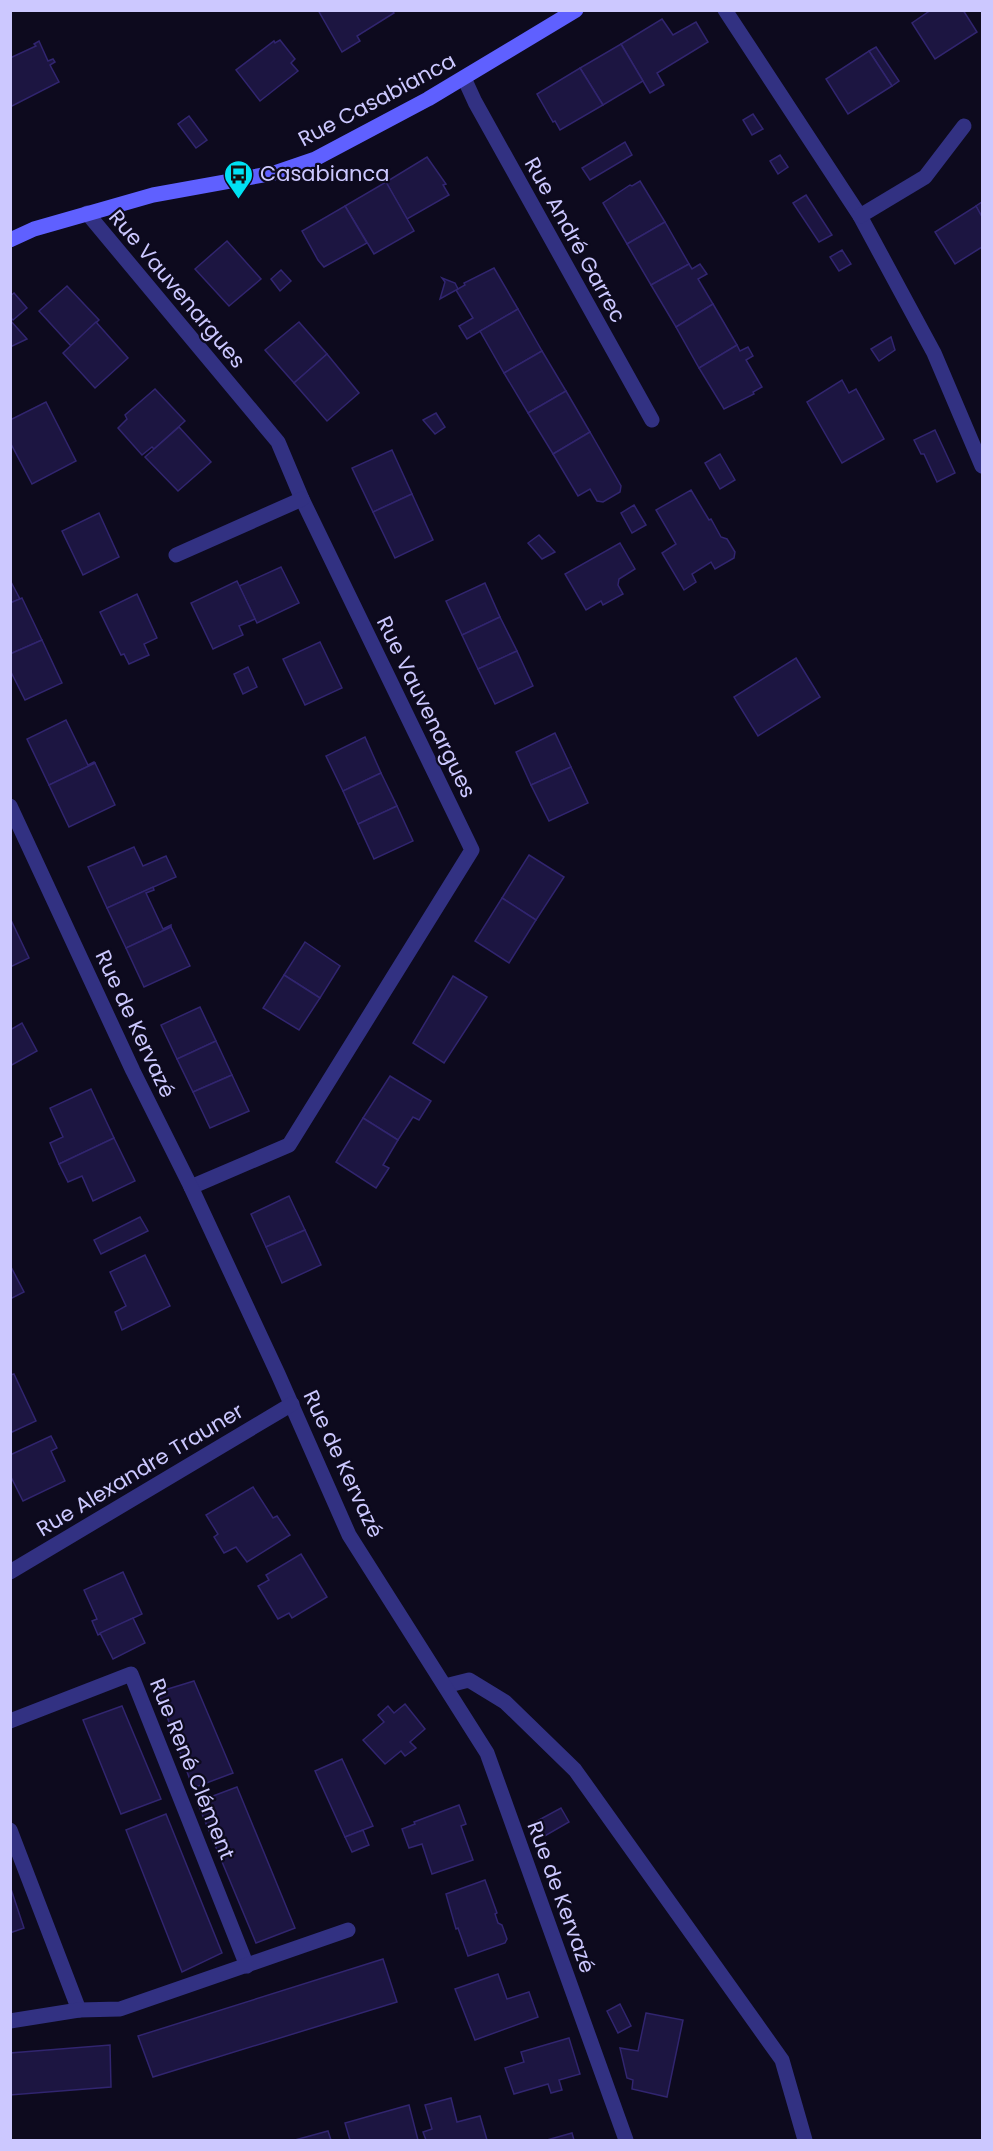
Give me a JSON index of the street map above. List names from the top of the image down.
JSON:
{
  "streets": {
    "street": [
      "Rue Casabianca",
      "Rue André Garrec",
      "Rue Vauvenargues",
      "Rue de Kervazé",
      "Rue Alexandre Trauner",
      "Rue René Clément"
    ]
  },
  "crossings": [
    ["Rue Casabianca", "Rue André Garrec"],
    ["Rue Casabianca", "Rue Vauvenargues"],
    ["Rue Vauvenargues", "Rue de Kervazé"],
    ["Rue de Kervazé", "Rue Alexandre Trauner"]
  ],
  "places": {
    "bus stop": ["Casabianca"]
  }
}
